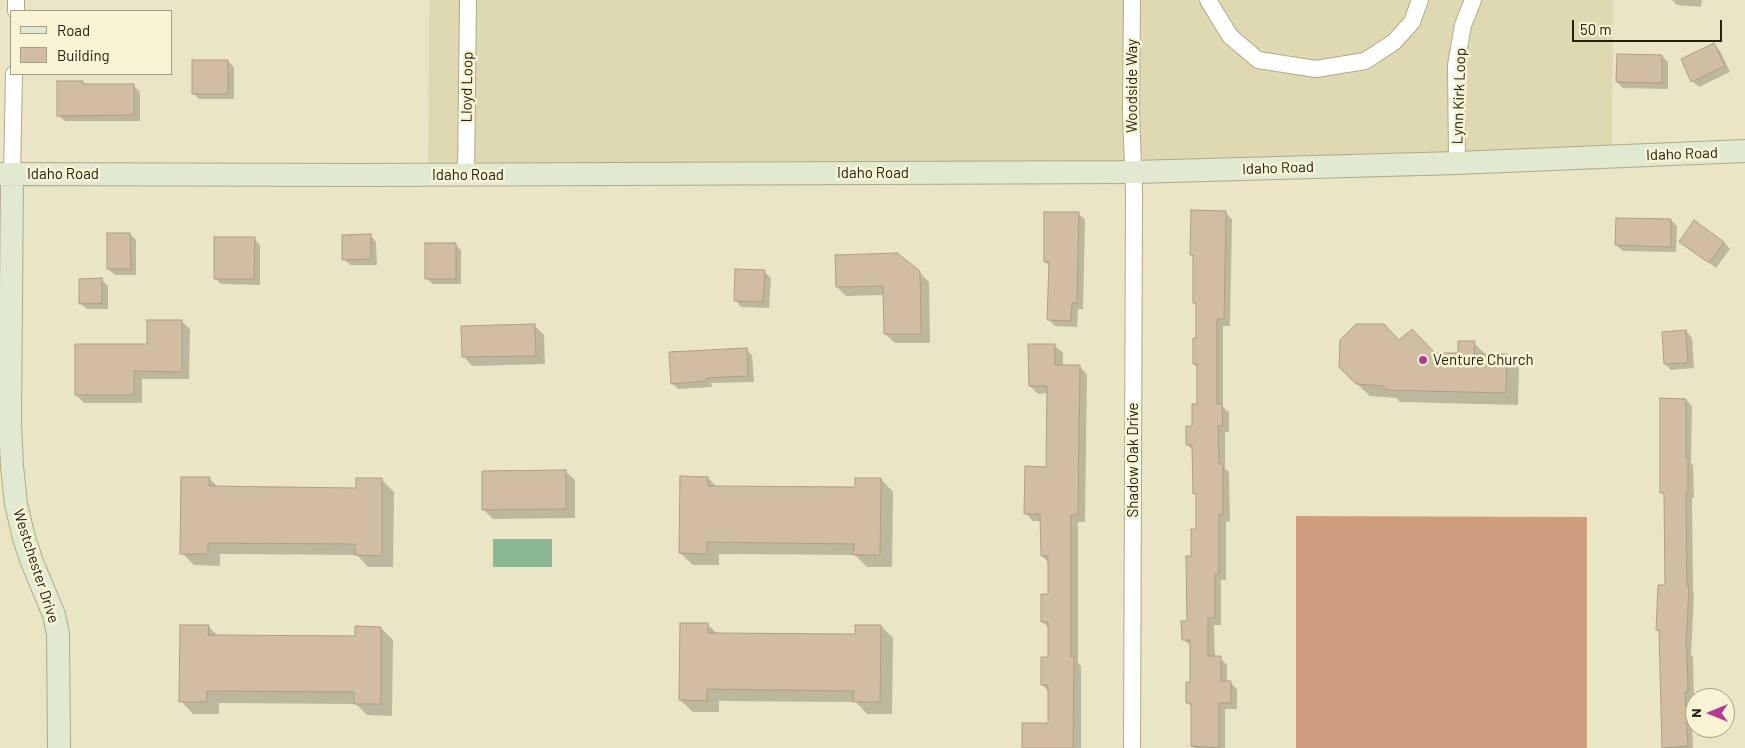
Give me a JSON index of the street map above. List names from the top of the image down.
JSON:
{
  "streets": {
    "street": [
      "Woodside Way",
      "Lloyd Loop",
      "Lynn Kirk Loop",
      "Idaho Road",
      "Shadow Oak Drive",
      "Westchester Drive"
    ]
  },
  "crossings": [
    ["Woodside Way", "Idaho Road"],
    ["Woodside Way", "Shadow Oak Drive"],
    ["Lloyd Loop", "Idaho Road"],
    ["Lynn Kirk Loop", "Idaho Road"],
    ["Idaho Road", "Shadow Oak Drive"],
    ["Idaho Road", "Westchester Drive"]
  ],
  "places": ["Venture Church"],
  "legend": ["Road", "Building"],
  "scale_bar": "50 m",
  "north": "left"
}
